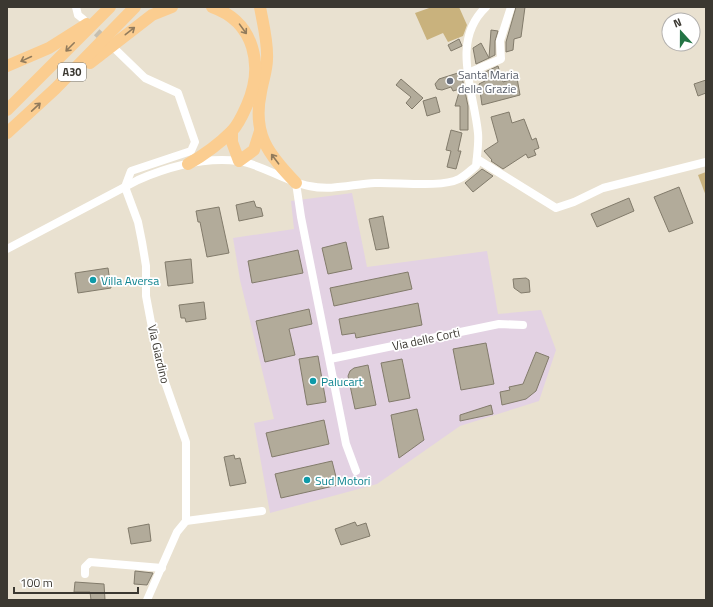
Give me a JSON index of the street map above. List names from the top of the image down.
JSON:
{
  "streets": {
    "highway": ["A30"],
    "street": ["Via delle Corti", "Via Giardino"]
  },
  "places": [
    "Santa Maria delle Grazie",
    "Villa Aversa",
    "Palucart",
    "Sud Motori"
  ],
  "scale_bar": "100 m",
  "north": "top"
}
